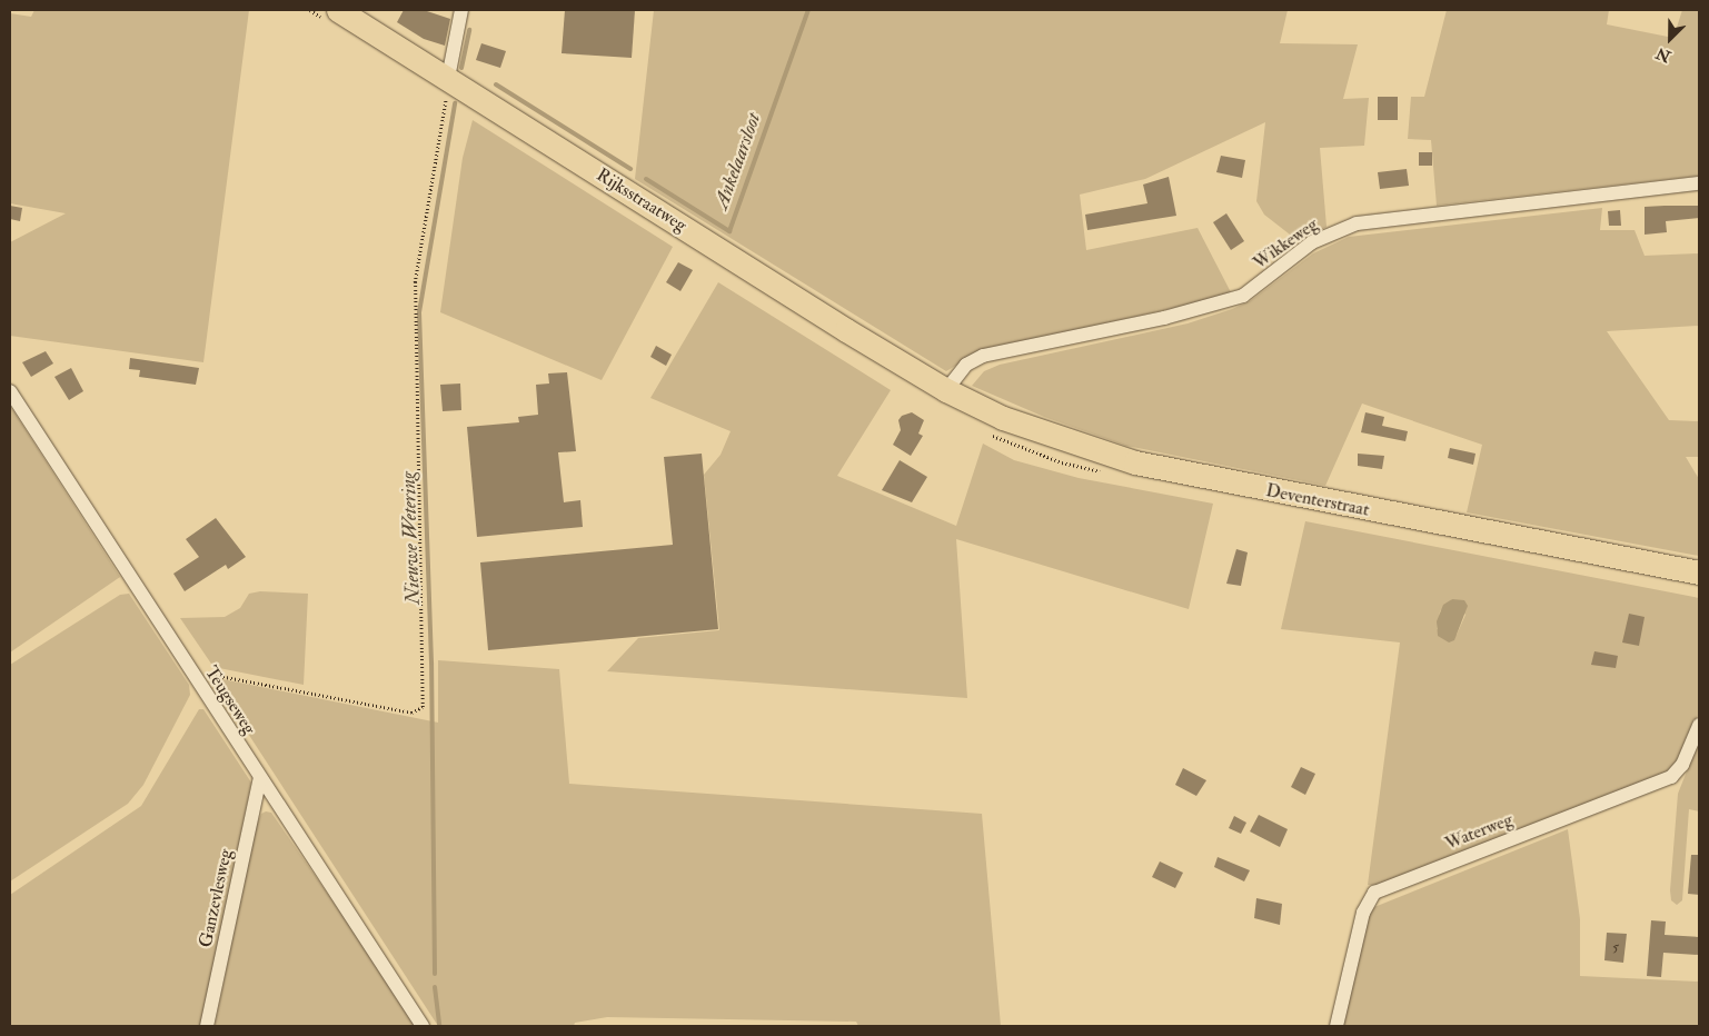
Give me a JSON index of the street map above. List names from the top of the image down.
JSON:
{
  "streets": {
    "main road": ["Rijksstraatweg", "Deventerstraat"],
    "street": [
      "Wikkeweg",
      "Teugseweg",
      "Waterweg",
      "Ganzevlesweg"
    ]
  },
  "crossings": [
    ["Rijksstraatweg", "Wikkeweg"],
    ["Rijksstraatweg", "Deventerstraat"],
    ["Wikkeweg", "Deventerstraat"],
    ["Teugseweg", "Ganzevlesweg"]
  ],
  "water": ["Ankelaarsloot", "Nieuwe Wetering"],
  "house_numbers": ["5"],
  "north": "bottom left"
}
